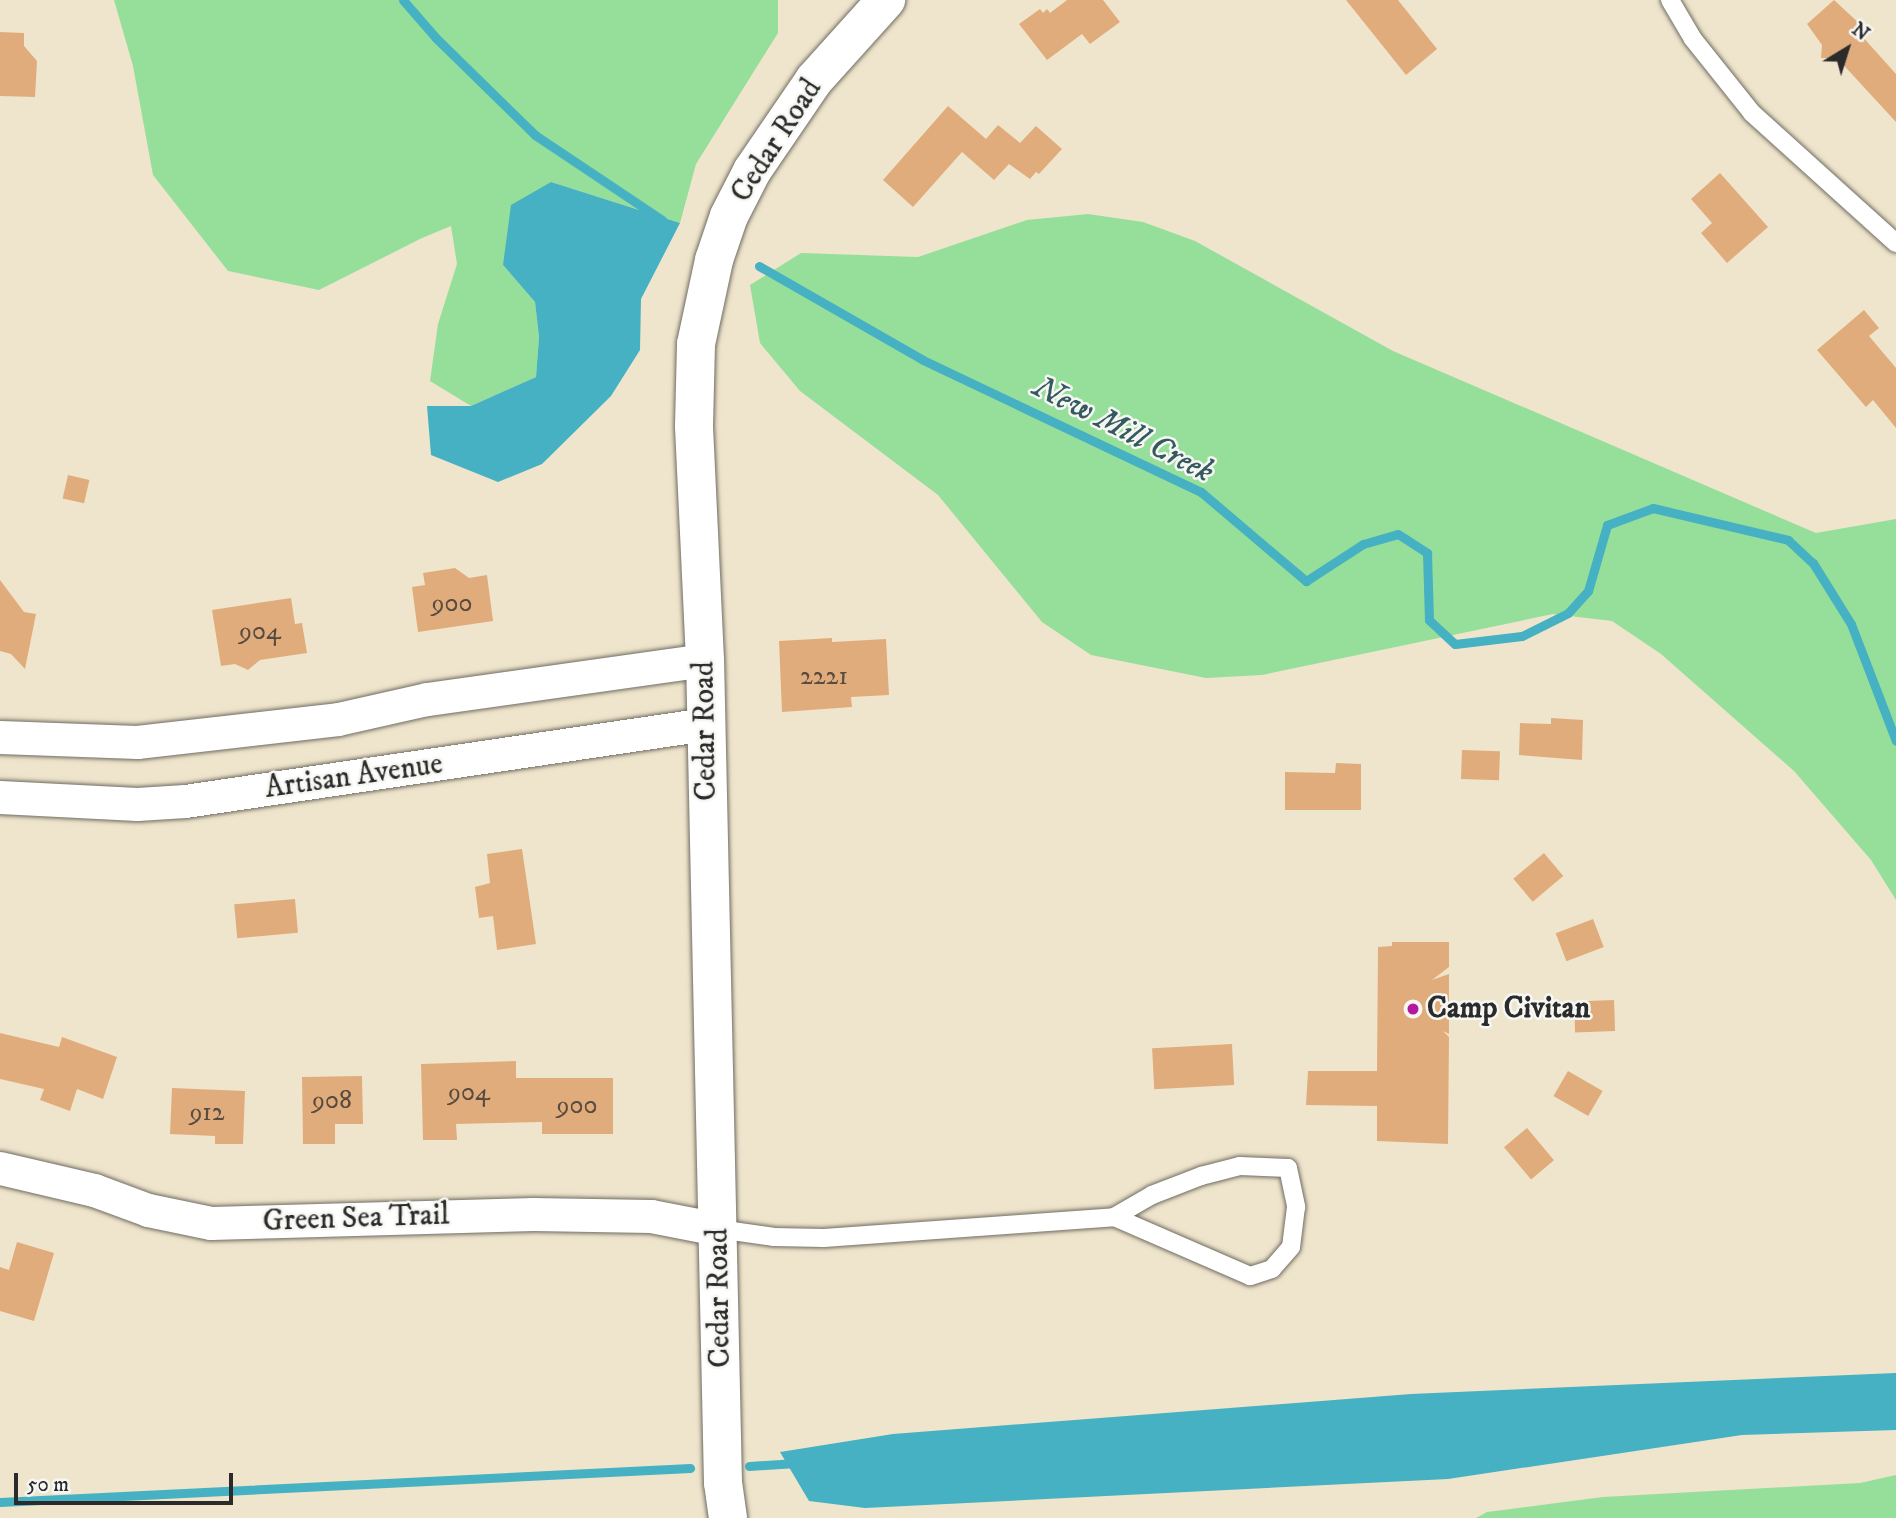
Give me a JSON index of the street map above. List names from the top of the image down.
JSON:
{
  "streets": {
    "street": ["Cedar Road", "Artisan Avenue", "Green Sea Trail"]
  },
  "crossings": [
    ["Cedar Road", "Artisan Avenue"],
    ["Cedar Road", "Green Sea Trail"]
  ],
  "water": ["New Mill Creek"],
  "places": ["Camp Civitan"],
  "house_numbers": [
    "900",
    "904",
    "2221",
    "904",
    "908",
    "900",
    "912"
  ],
  "scale_bar": "50 m",
  "north": "top right"
}
